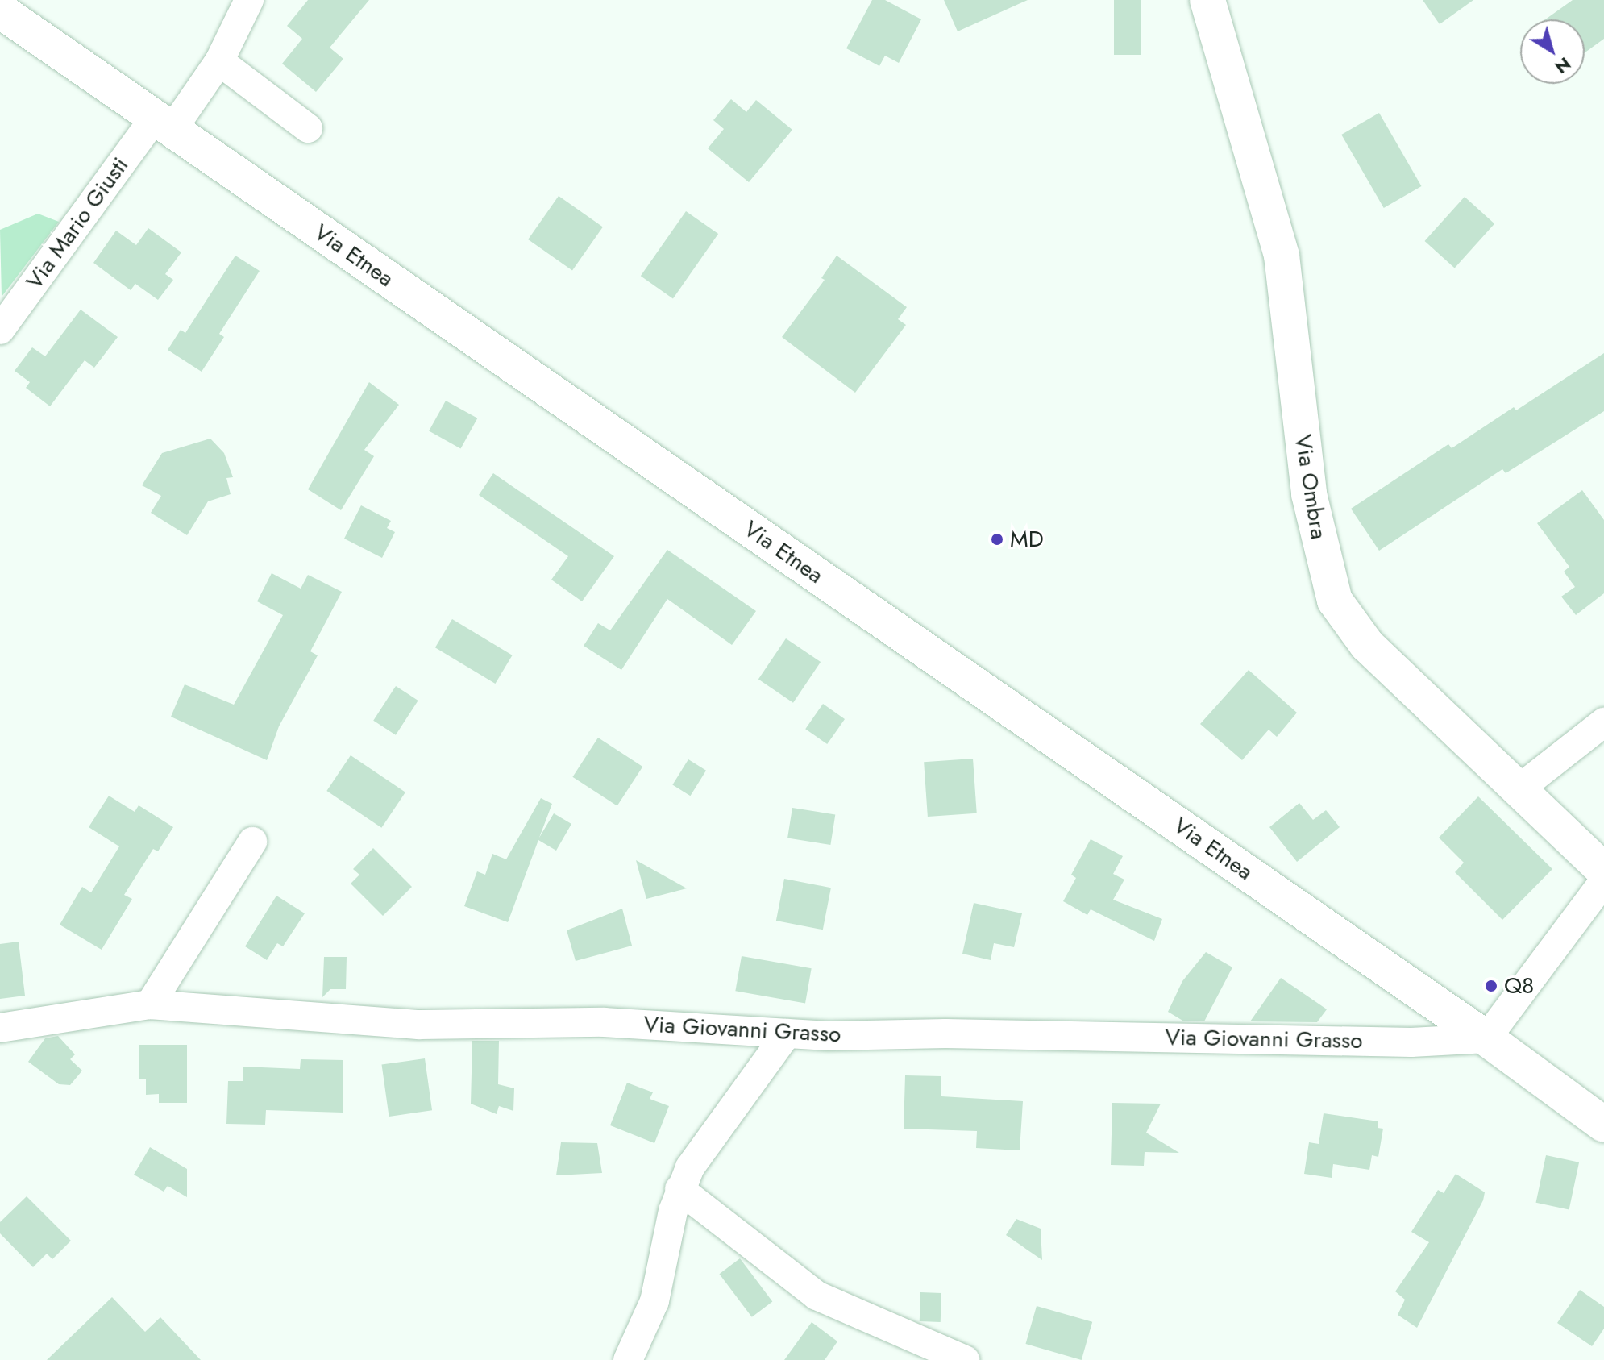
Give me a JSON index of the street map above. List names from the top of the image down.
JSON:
{
  "streets": {
    "main road": ["Via Etnea", "Via Ombra"],
    "street": ["Via Mario Giusti", "Via Giovanni Grasso"]
  },
  "crossings": [
    ["Via Mario Giusti", "Via Etnea"],
    ["Via Etnea", "Via Giovanni Grasso"]
  ],
  "places": ["MD", "Q8"],
  "north": "bottom right"
}
